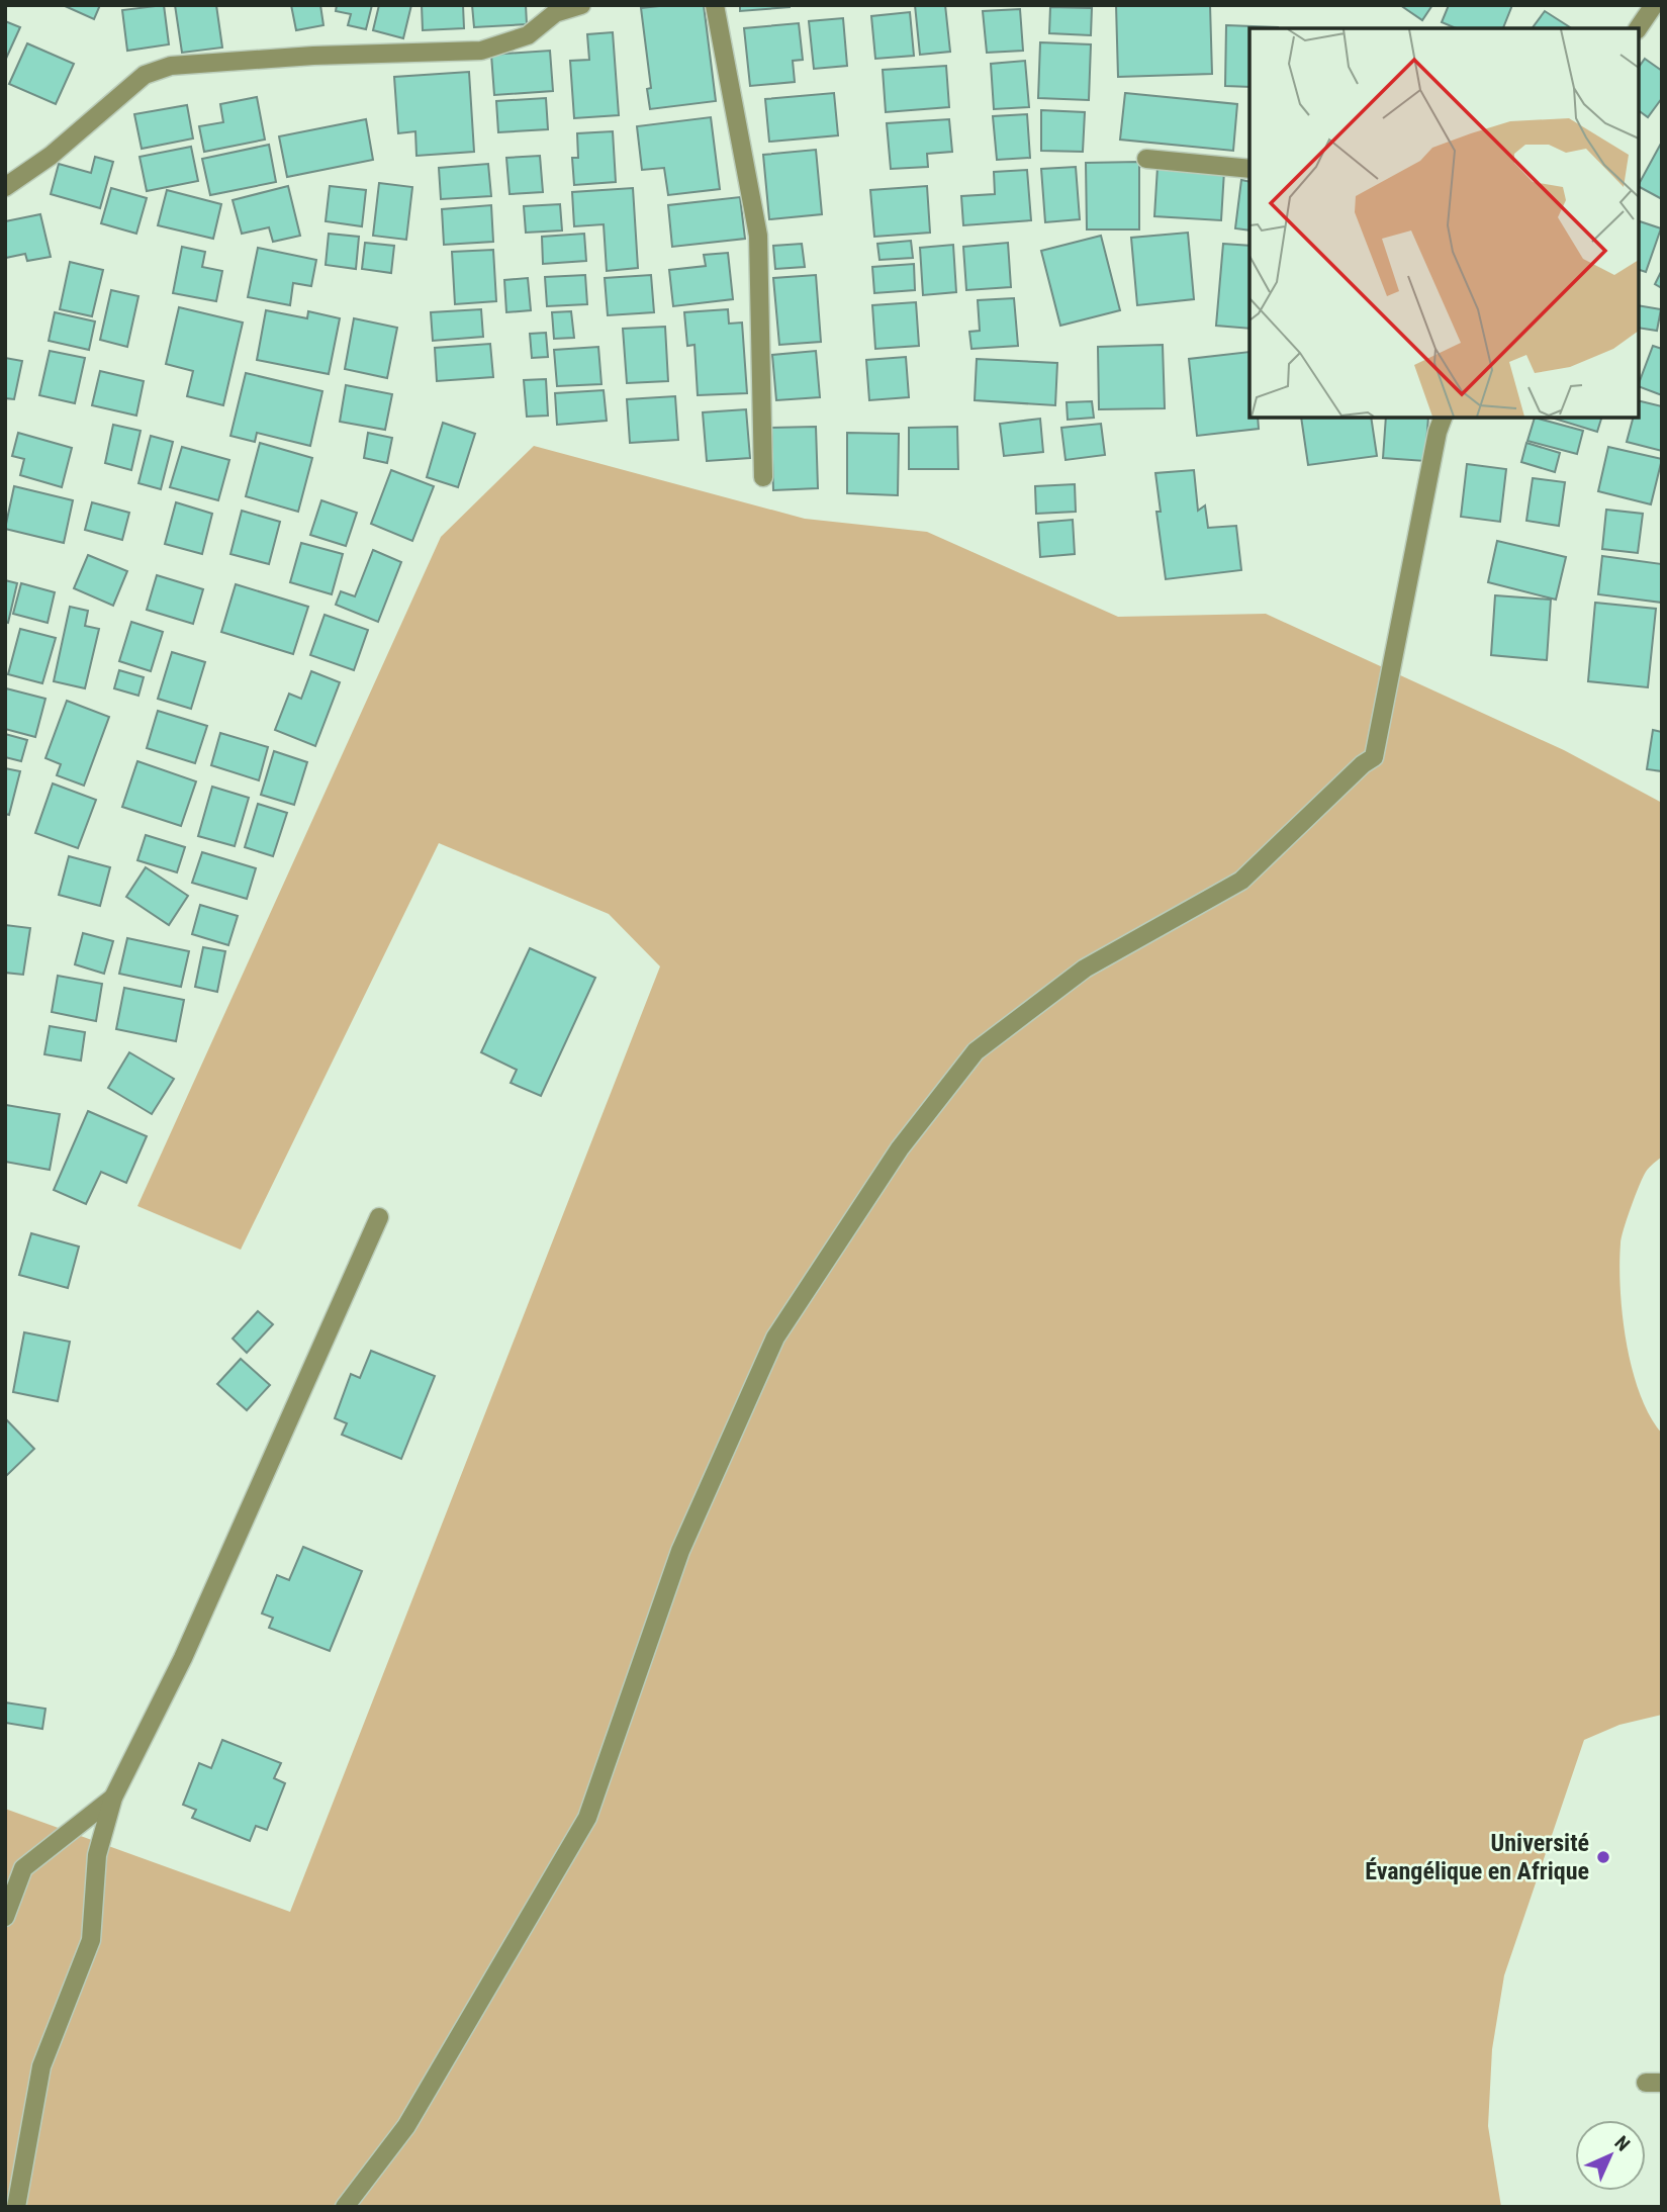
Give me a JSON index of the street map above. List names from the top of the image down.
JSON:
{
  "places": ["Université Évangélique en Afrique"],
  "north": "top right"
}
